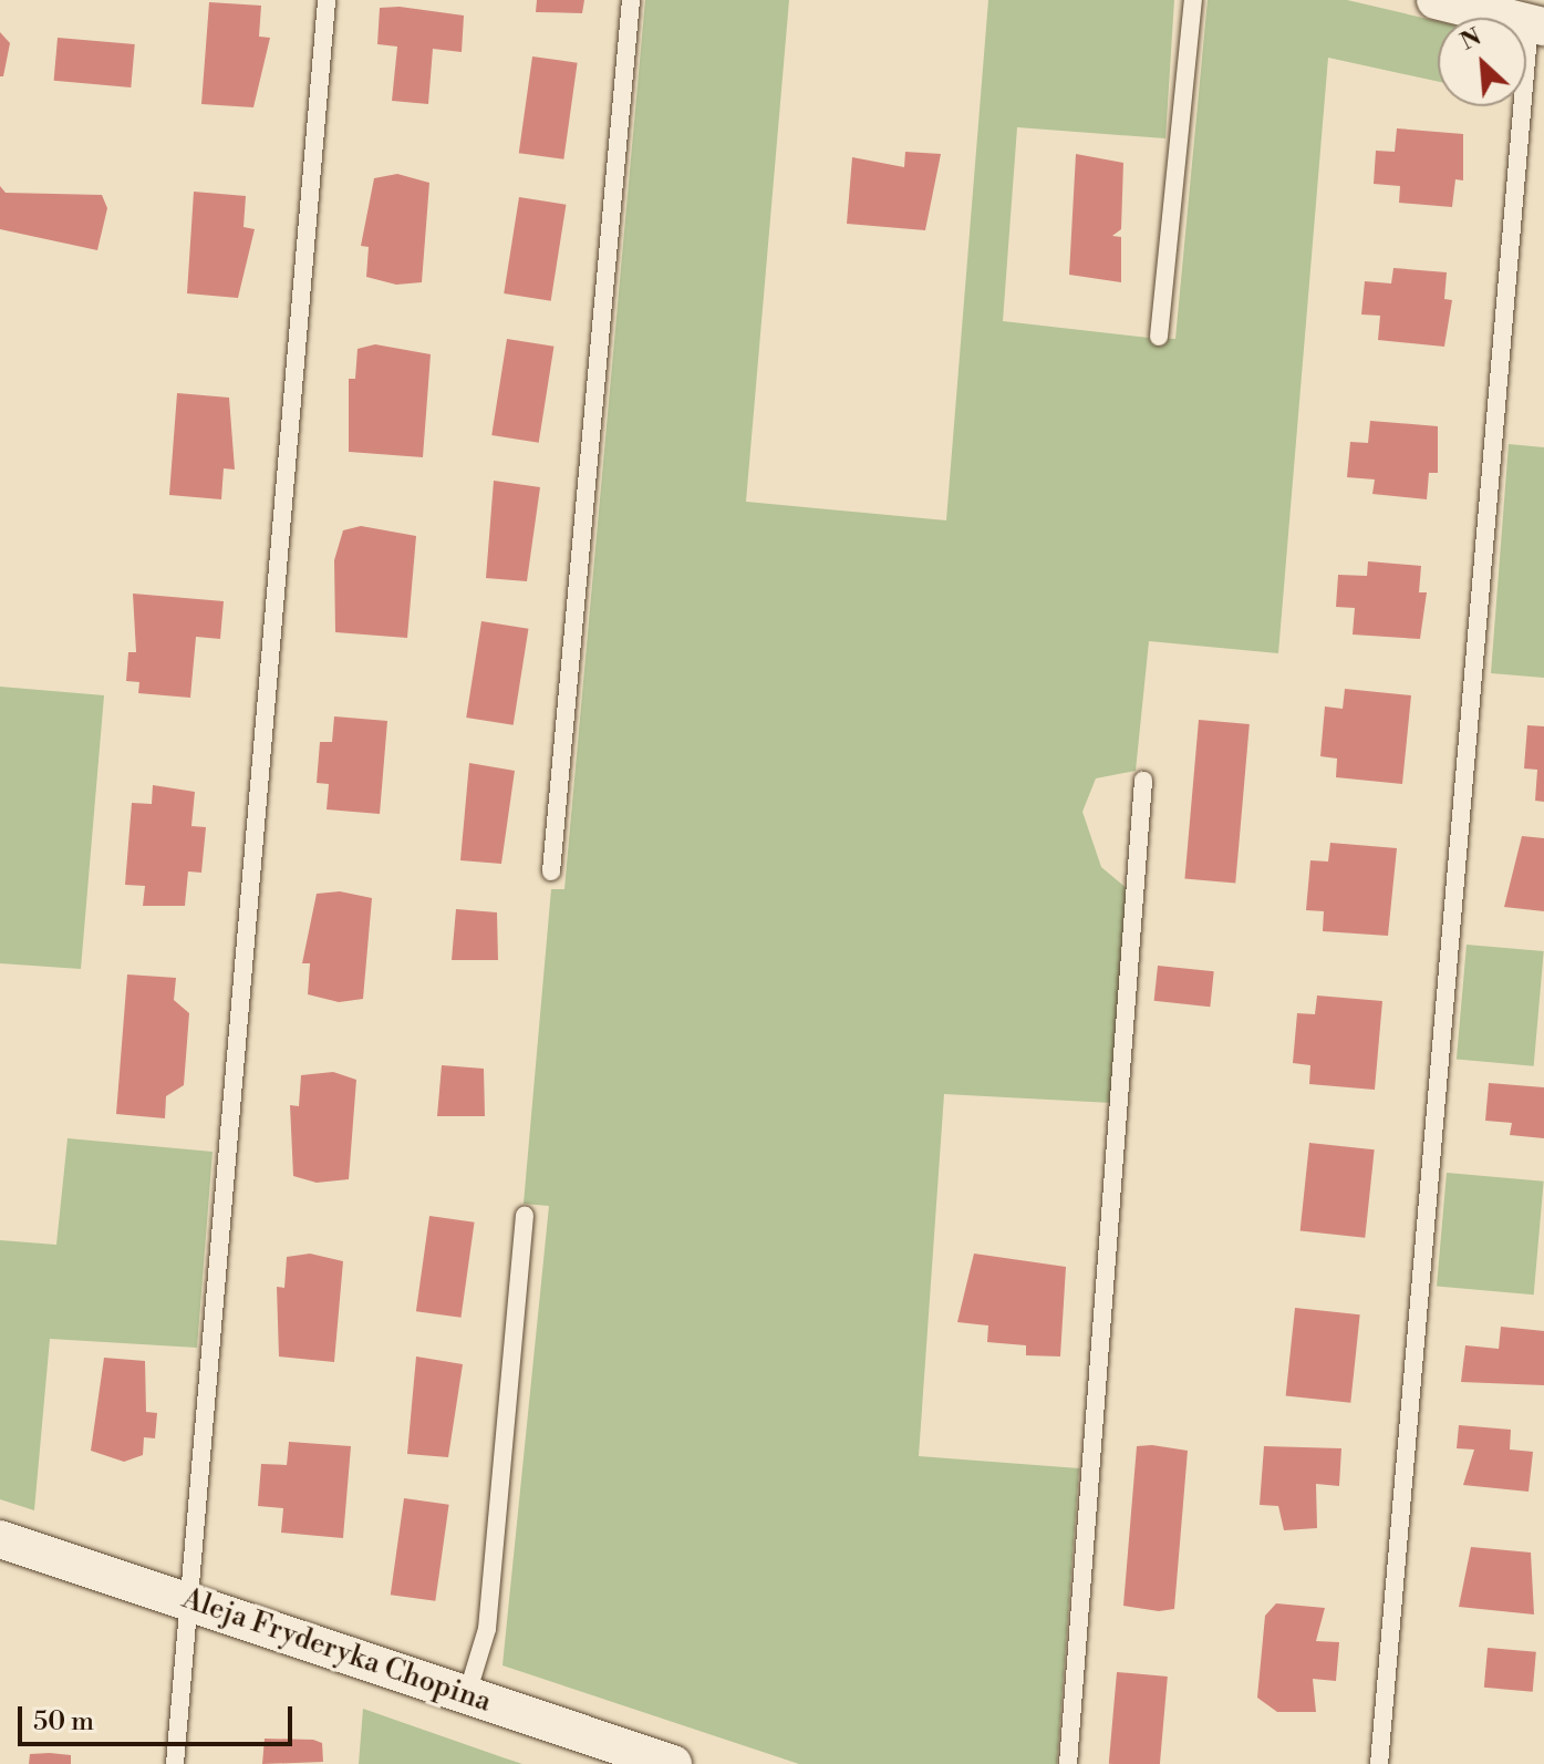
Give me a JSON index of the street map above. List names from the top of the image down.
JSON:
{
  "streets": {
    "street": ["Aleja Fryderyka Chopina"]
  },
  "scale_bar": "50 m",
  "north": "top left"
}
